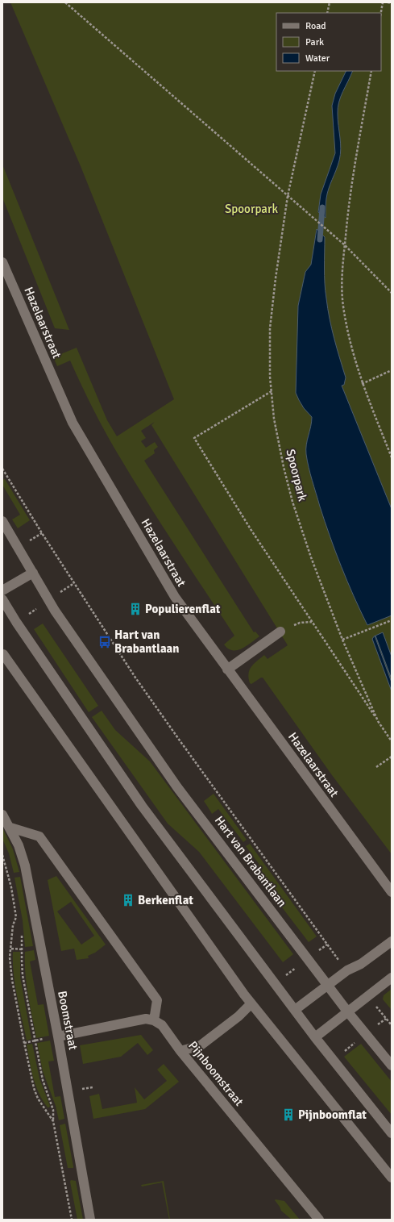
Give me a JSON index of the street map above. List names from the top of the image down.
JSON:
{
  "streets": {
    "street": [
      "Hazelaarstraat",
      "Hart van Brabantlaan",
      "Boomstraat",
      "Pijnboomstraat"
    ],
    "path": ["Spoorpark"]
  },
  "parks": ["Spoorpark"],
  "places": {
    "building": ["Populierenflat", "Berkenflat", "Pijnboomflat"],
    "bus stop": ["Hart van Brabantlaan"]
  },
  "legend": ["Road", "Park", "Water"]
}
